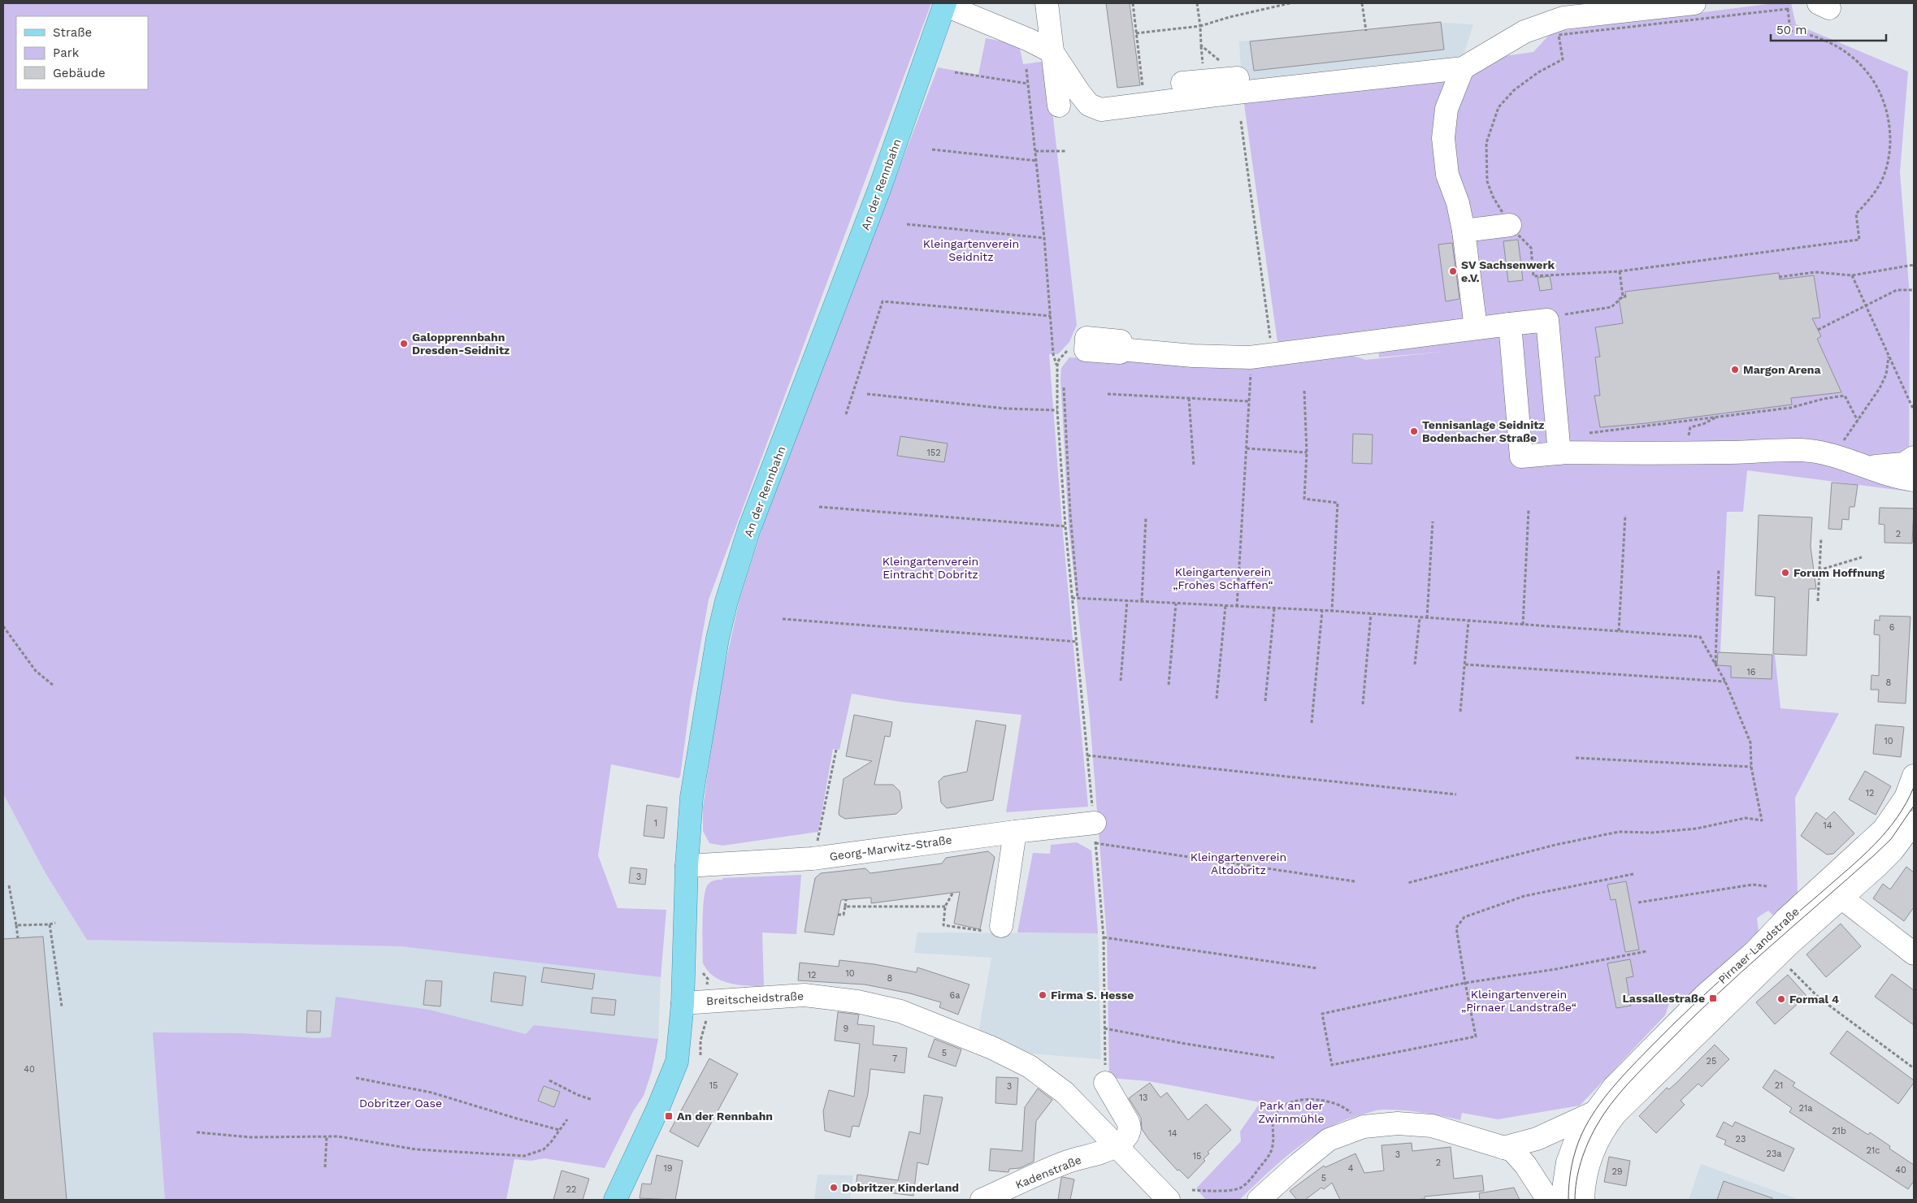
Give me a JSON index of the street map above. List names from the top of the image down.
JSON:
{
  "streets": {
    "main road": ["An der Rennbahn"],
    "street": [
      "Georg-Marwitz-Straße",
      "Pirnaer Landstraße",
      "Breitscheidstraße",
      "Kadenstraße"
    ]
  },
  "crossings": [
    ["An der Rennbahn", "Georg-Marwitz-Straße"],
    ["An der Rennbahn", "Breitscheidstraße"],
    ["Breitscheidstraße", "Kadenstraße"]
  ],
  "parks": [
    "Kleingartenverein Seidnitz",
    "Kleingartenverein Eintracht Dobritz",
    "Kleingartenverein „Frohes Schaffen“",
    "Kleingartenverein Altdobritz",
    "Kleingartenverein „Pirnaer Landstraße“",
    "Dobritzer Oase",
    "Park an der Zwirnmühle"
  ],
  "places": {
    "other": [
      "SV Sachsenwerk e.V.",
      "Galopprennbahn Dresden-Seidnitz",
      "Margon Arena",
      "Tennisanlage Seidnitz Bodenbacher Straße",
      "Forum Hoffnung",
      "Firma S. Hesse",
      "Formal 4",
      "Dobritzer Kinderland"
    ],
    "transit": ["Lassallestraße", "An der Rennbahn"]
  },
  "house_numbers": [
    "152",
    "2",
    "6",
    "16",
    "8",
    "10",
    "12",
    "1",
    "14",
    "3",
    "10",
    "12",
    "8",
    "6a",
    "9",
    "5",
    "7",
    "25",
    "40",
    "15",
    "21",
    "3",
    "13",
    "21a",
    "21b",
    "14",
    "23",
    "21c",
    "23a",
    "3",
    "15",
    "2",
    "19",
    "4",
    "40",
    "29",
    "5",
    "22"
  ],
  "legend": ["Straße", "Park", "Gebäude"],
  "scale_bar": "50 m"
}
